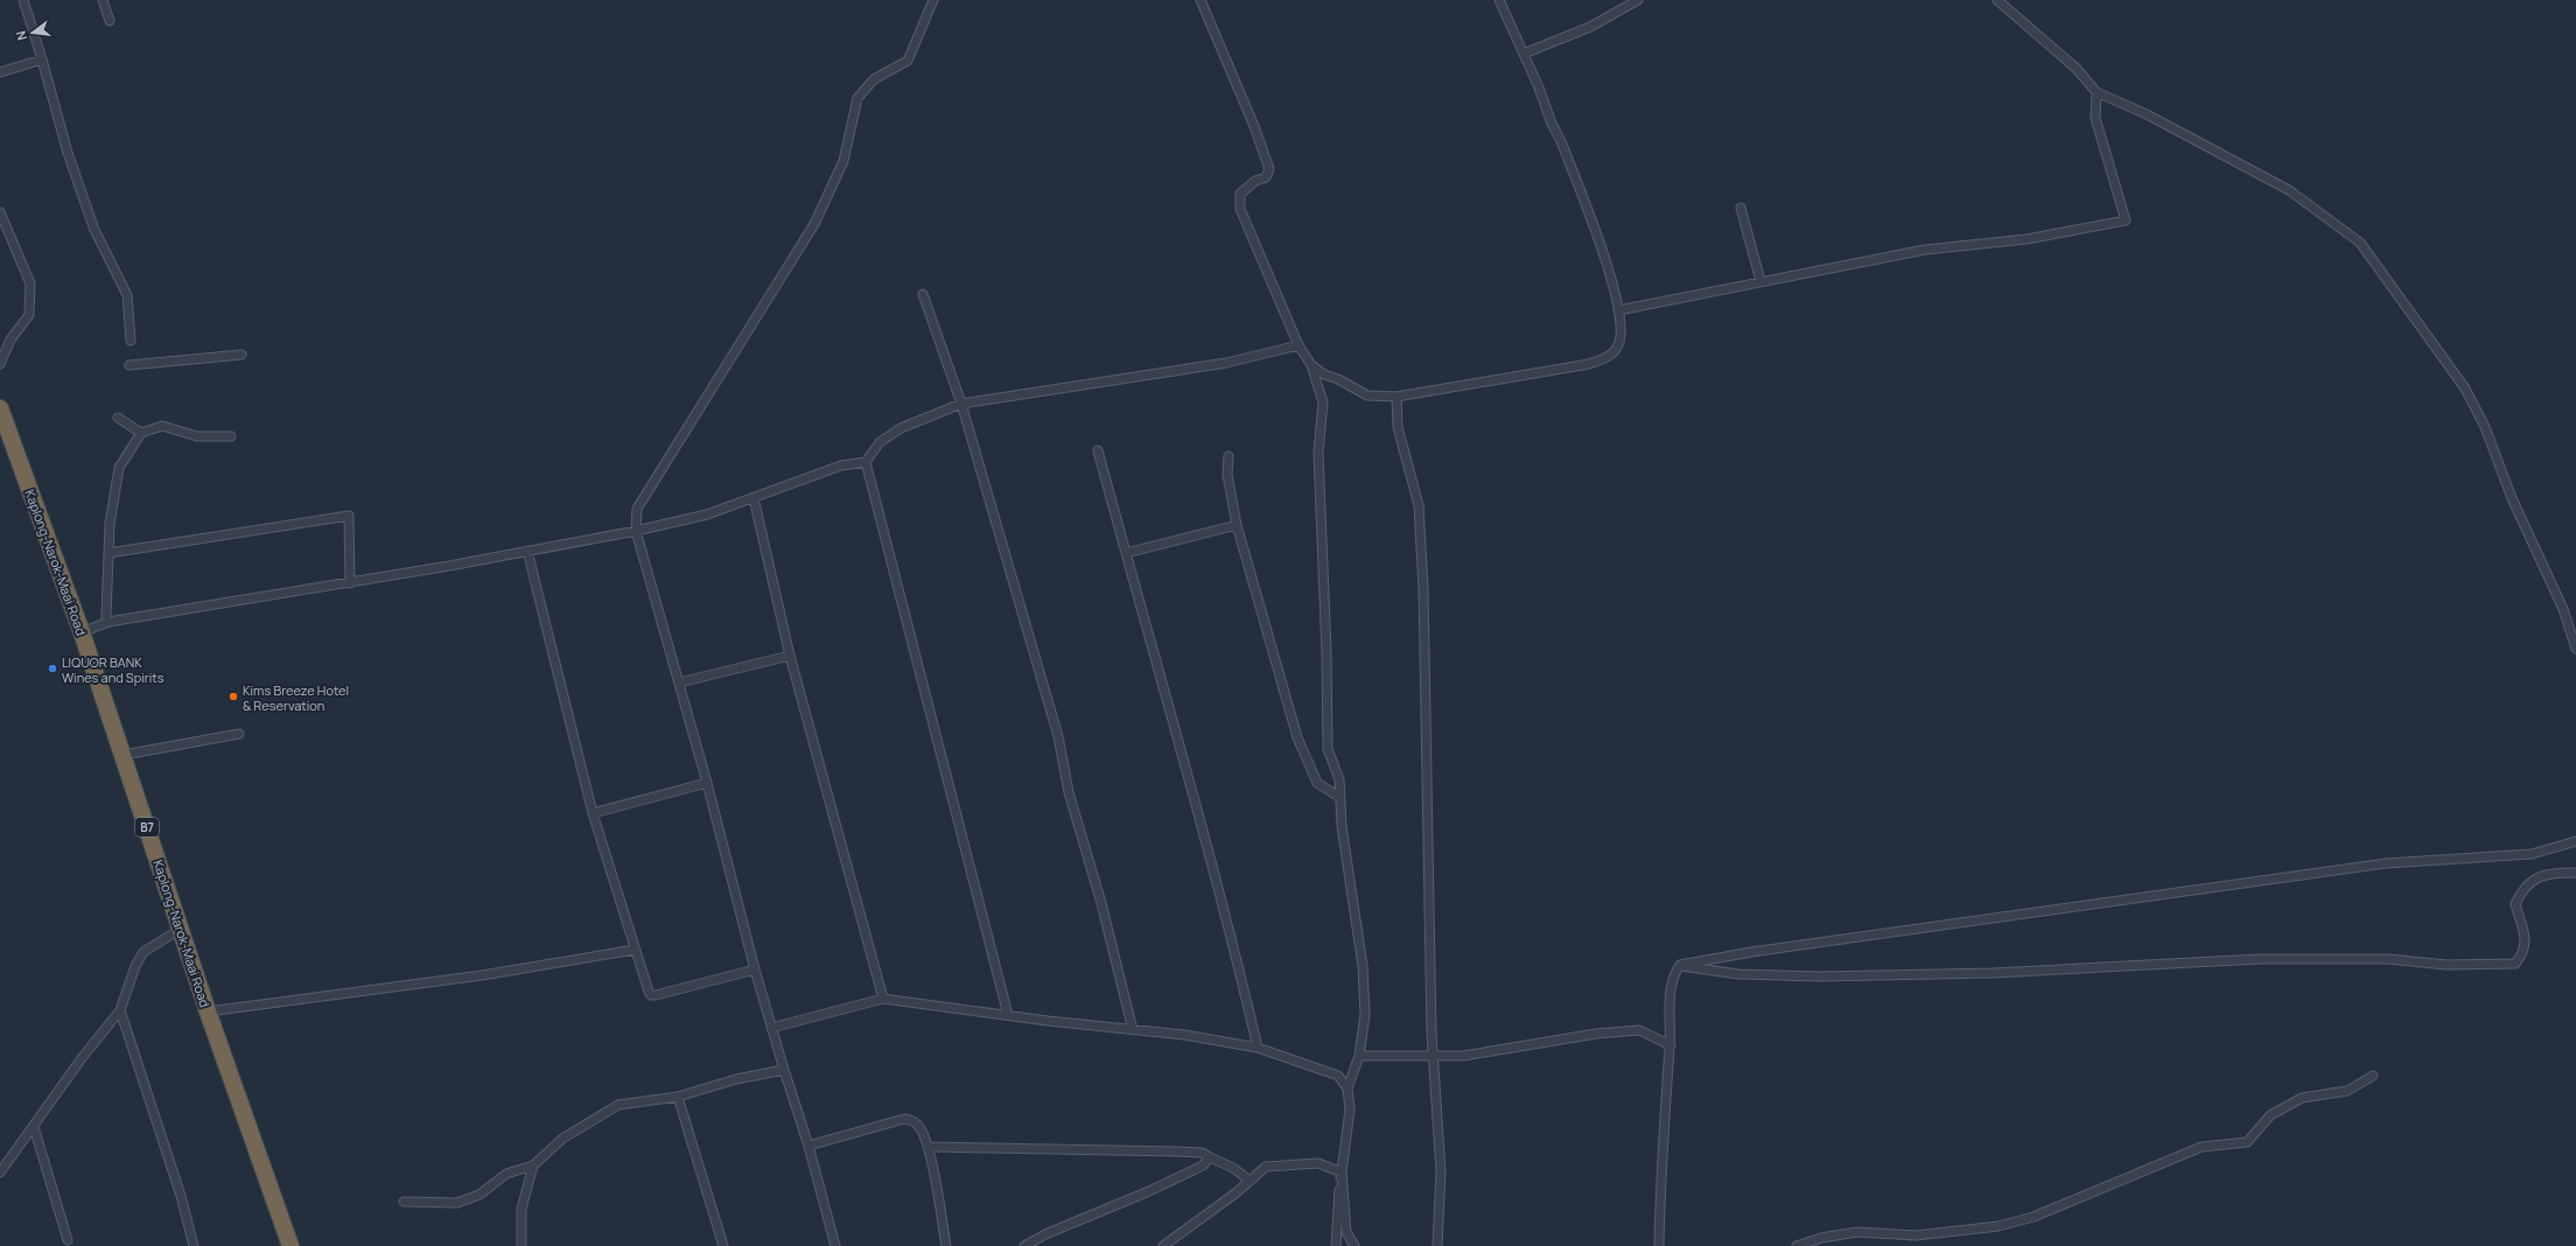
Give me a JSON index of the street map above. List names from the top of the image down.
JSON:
{
  "streets": {
    "highway": ["Kaplong-Narok-Maai Road", "B7"]
  },
  "places": ["LIQUOR BANK Wines and Spirits", "Kims Breeze Hotel & Reservation"],
  "north": "left"
}
